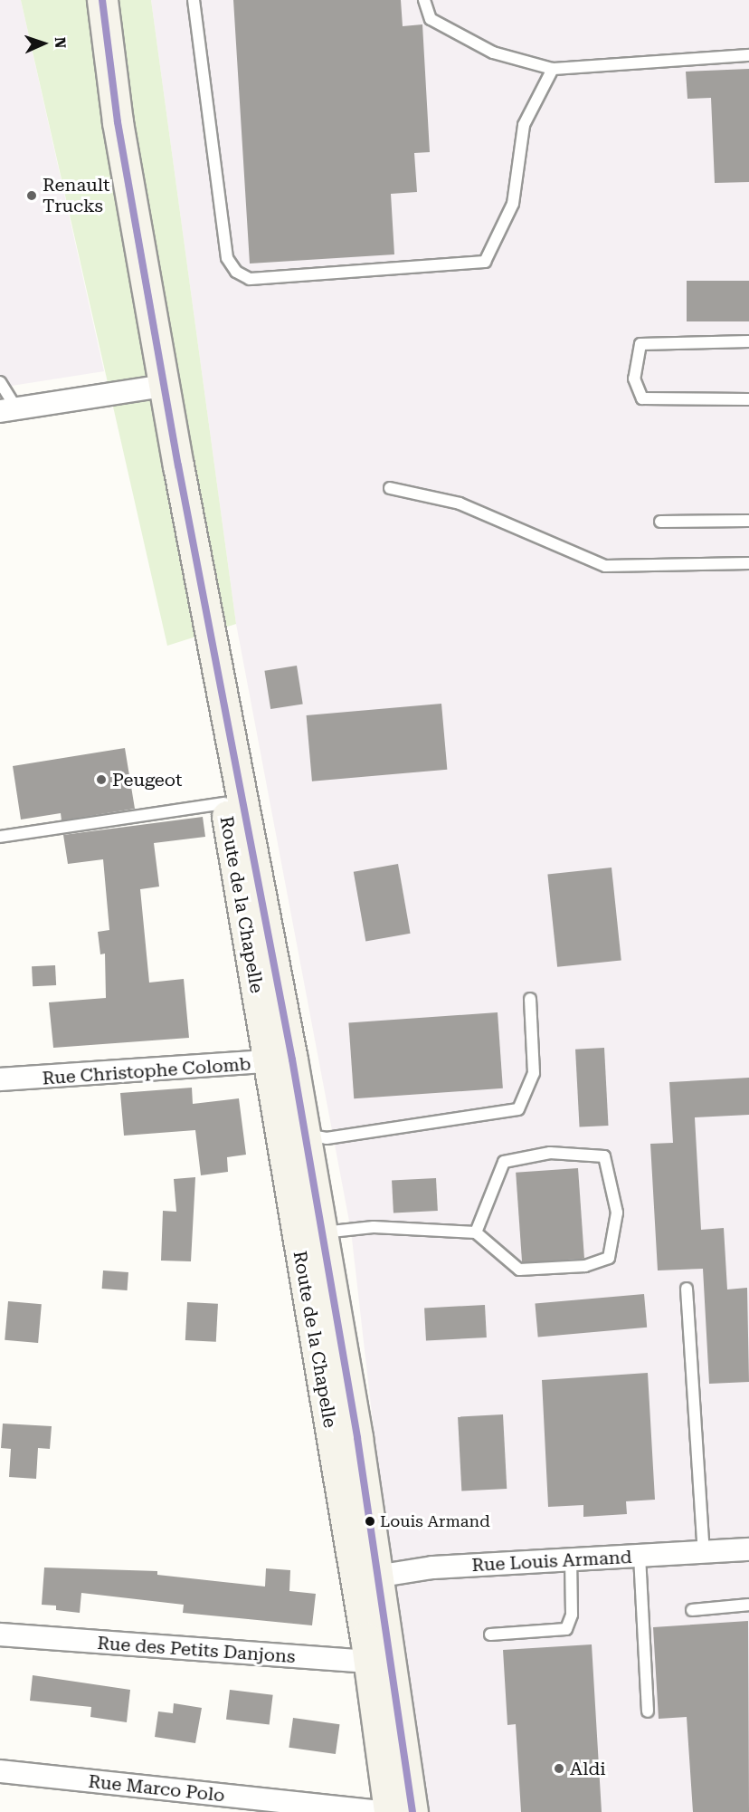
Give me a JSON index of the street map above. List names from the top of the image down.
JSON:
{
  "streets": {
    "main road": ["Route de la Chapelle"],
    "street": [
      "Rue Christophe Colomb",
      "Rue Louis Armand",
      "Rue des Petits Danjons",
      "Rue Marco Polo"
    ]
  },
  "crossings": [
    ["Route de la Chapelle", "Rue Christophe Colomb"],
    ["Route de la Chapelle", "Rue Louis Armand"],
    ["Route de la Chapelle", "Rue des Petits Danjons"]
  ],
  "places": [
    "Renault Trucks",
    "Peugeot",
    "Louis Armand",
    "Aldi"
  ],
  "north": "right"
}
